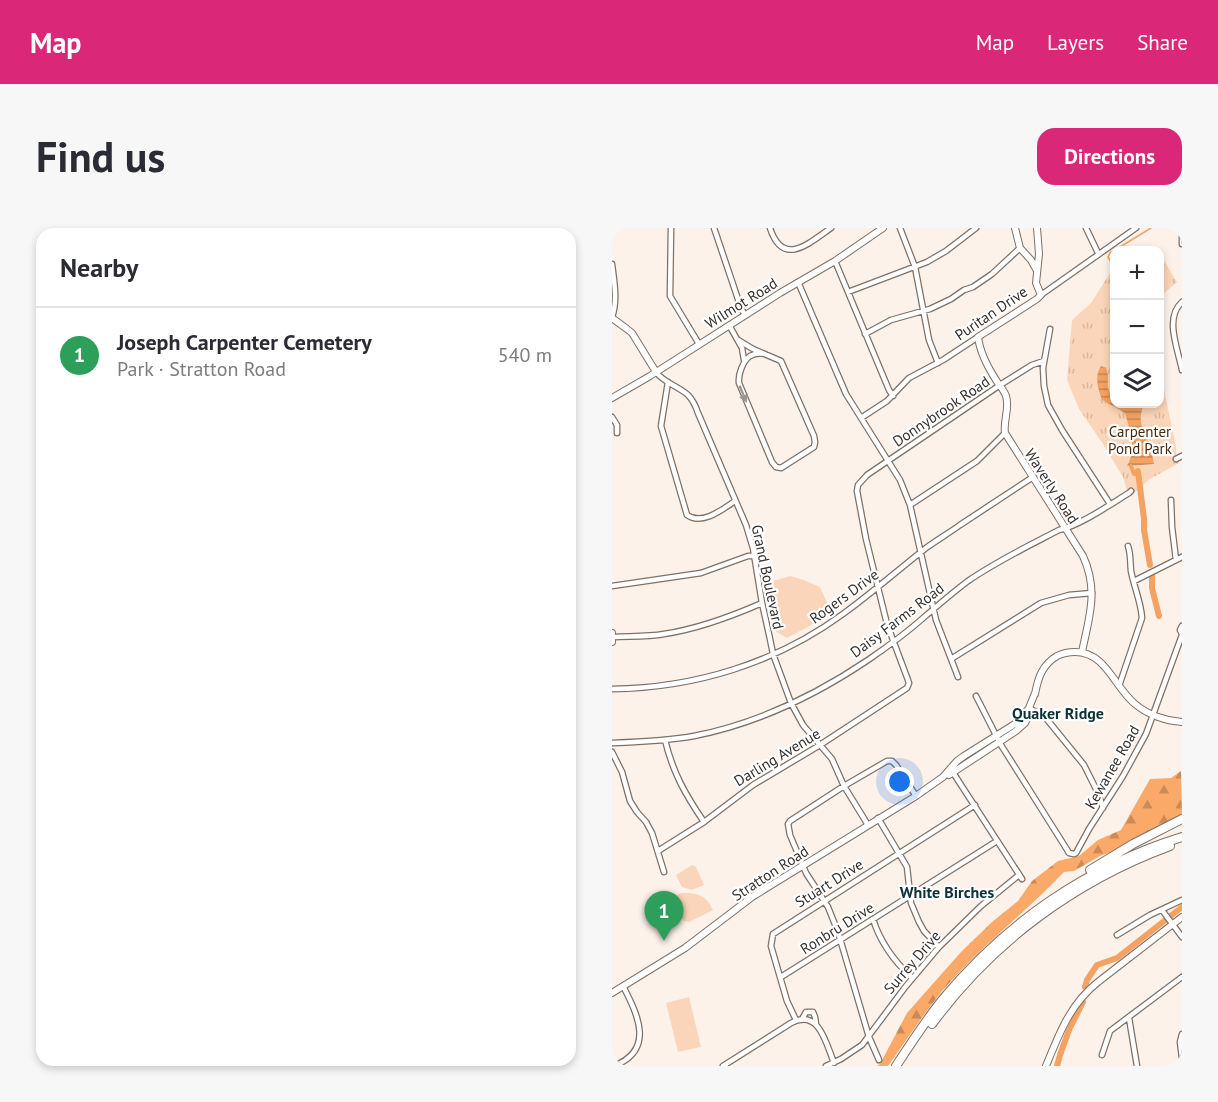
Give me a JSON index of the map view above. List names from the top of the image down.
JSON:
{
  "streets": {
    "street": [
      "Wilmot Road",
      "Puritan Drive",
      "Donnybrook Road",
      "Waverly Road",
      "Grand Boulevard",
      "Rogers Drive",
      "Daisy Farms Road",
      "Darling Avenue",
      "Kewanee Road",
      "Stratton Road",
      "Stuart Drive",
      "Ronbru Drive",
      "Surrey Drive"
    ]
  },
  "crossings": [
    ["Wilmot Road", "Grand Boulevard"],
    ["Donnybrook Road", "Rogers Drive"],
    ["Waverly Road", "Rogers Drive"],
    ["Waverly Road", "Daisy Farms Road"],
    ["Waverly Road", "Stratton Road"],
    ["Grand Boulevard", "Rogers Drive"],
    ["Grand Boulevard", "Daisy Farms Road"],
    ["Grand Boulevard", "Darling Avenue"],
    ["Grand Boulevard", "Stratton Road"],
    ["Daisy Farms Road", "Darling Avenue"],
    ["Kewanee Road", "Stratton Road"],
    ["Stuart Drive", "Ronbru Drive"],
    ["Ronbru Drive", "Surrey Drive"]
  ],
  "districts": ["Quaker Ridge", "White Birches"],
  "parks": ["Carpenter Pond Park"],
  "page": {
    "header": "Map",
    "nav": ["Map", "Layers", "Share"],
    "buttons": "Directions",
    "title": "Find us",
    "heading": "Nearby",
    "map_buttons": ["+", "−"],
    "list": [
      {
        "mark": "1",
        "name": "Joseph Carpenter Cemetery",
        "note": "Park · Stratton Road",
        "value": "540 m"
      }
    ],
    "pins": "1"
  }
}
